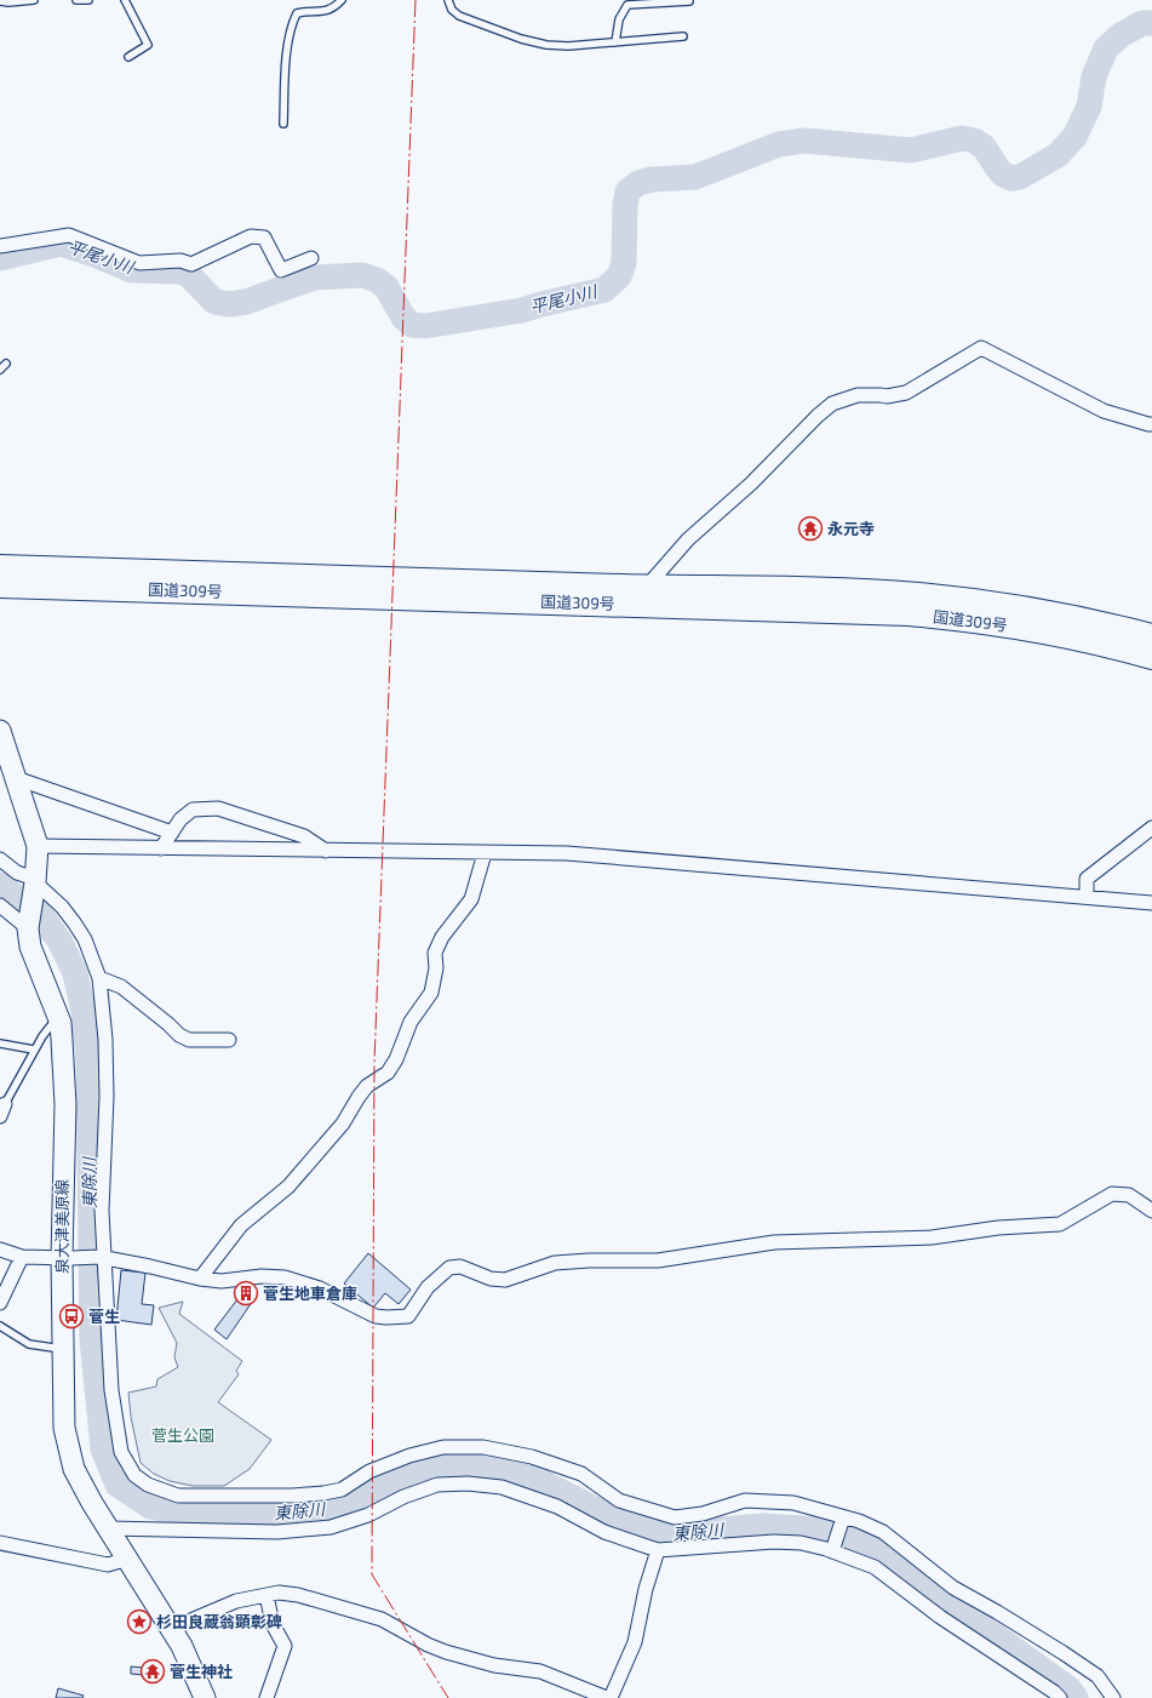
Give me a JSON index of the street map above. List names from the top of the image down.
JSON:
{
  "streets": {
    "highway": ["国道309号"],
    "main road": ["泉大津美原線"]
  },
  "water": ["平尾小川", "東除川"],
  "parks": ["菅生公園"],
  "places": {
    "temple": ["永元寺", "菅生神社"],
    "building": ["菅生地車倉庫"],
    "bus stop": ["菅生"],
    "place": ["杉田良蔵翁顕彰碑"]
  }
}
